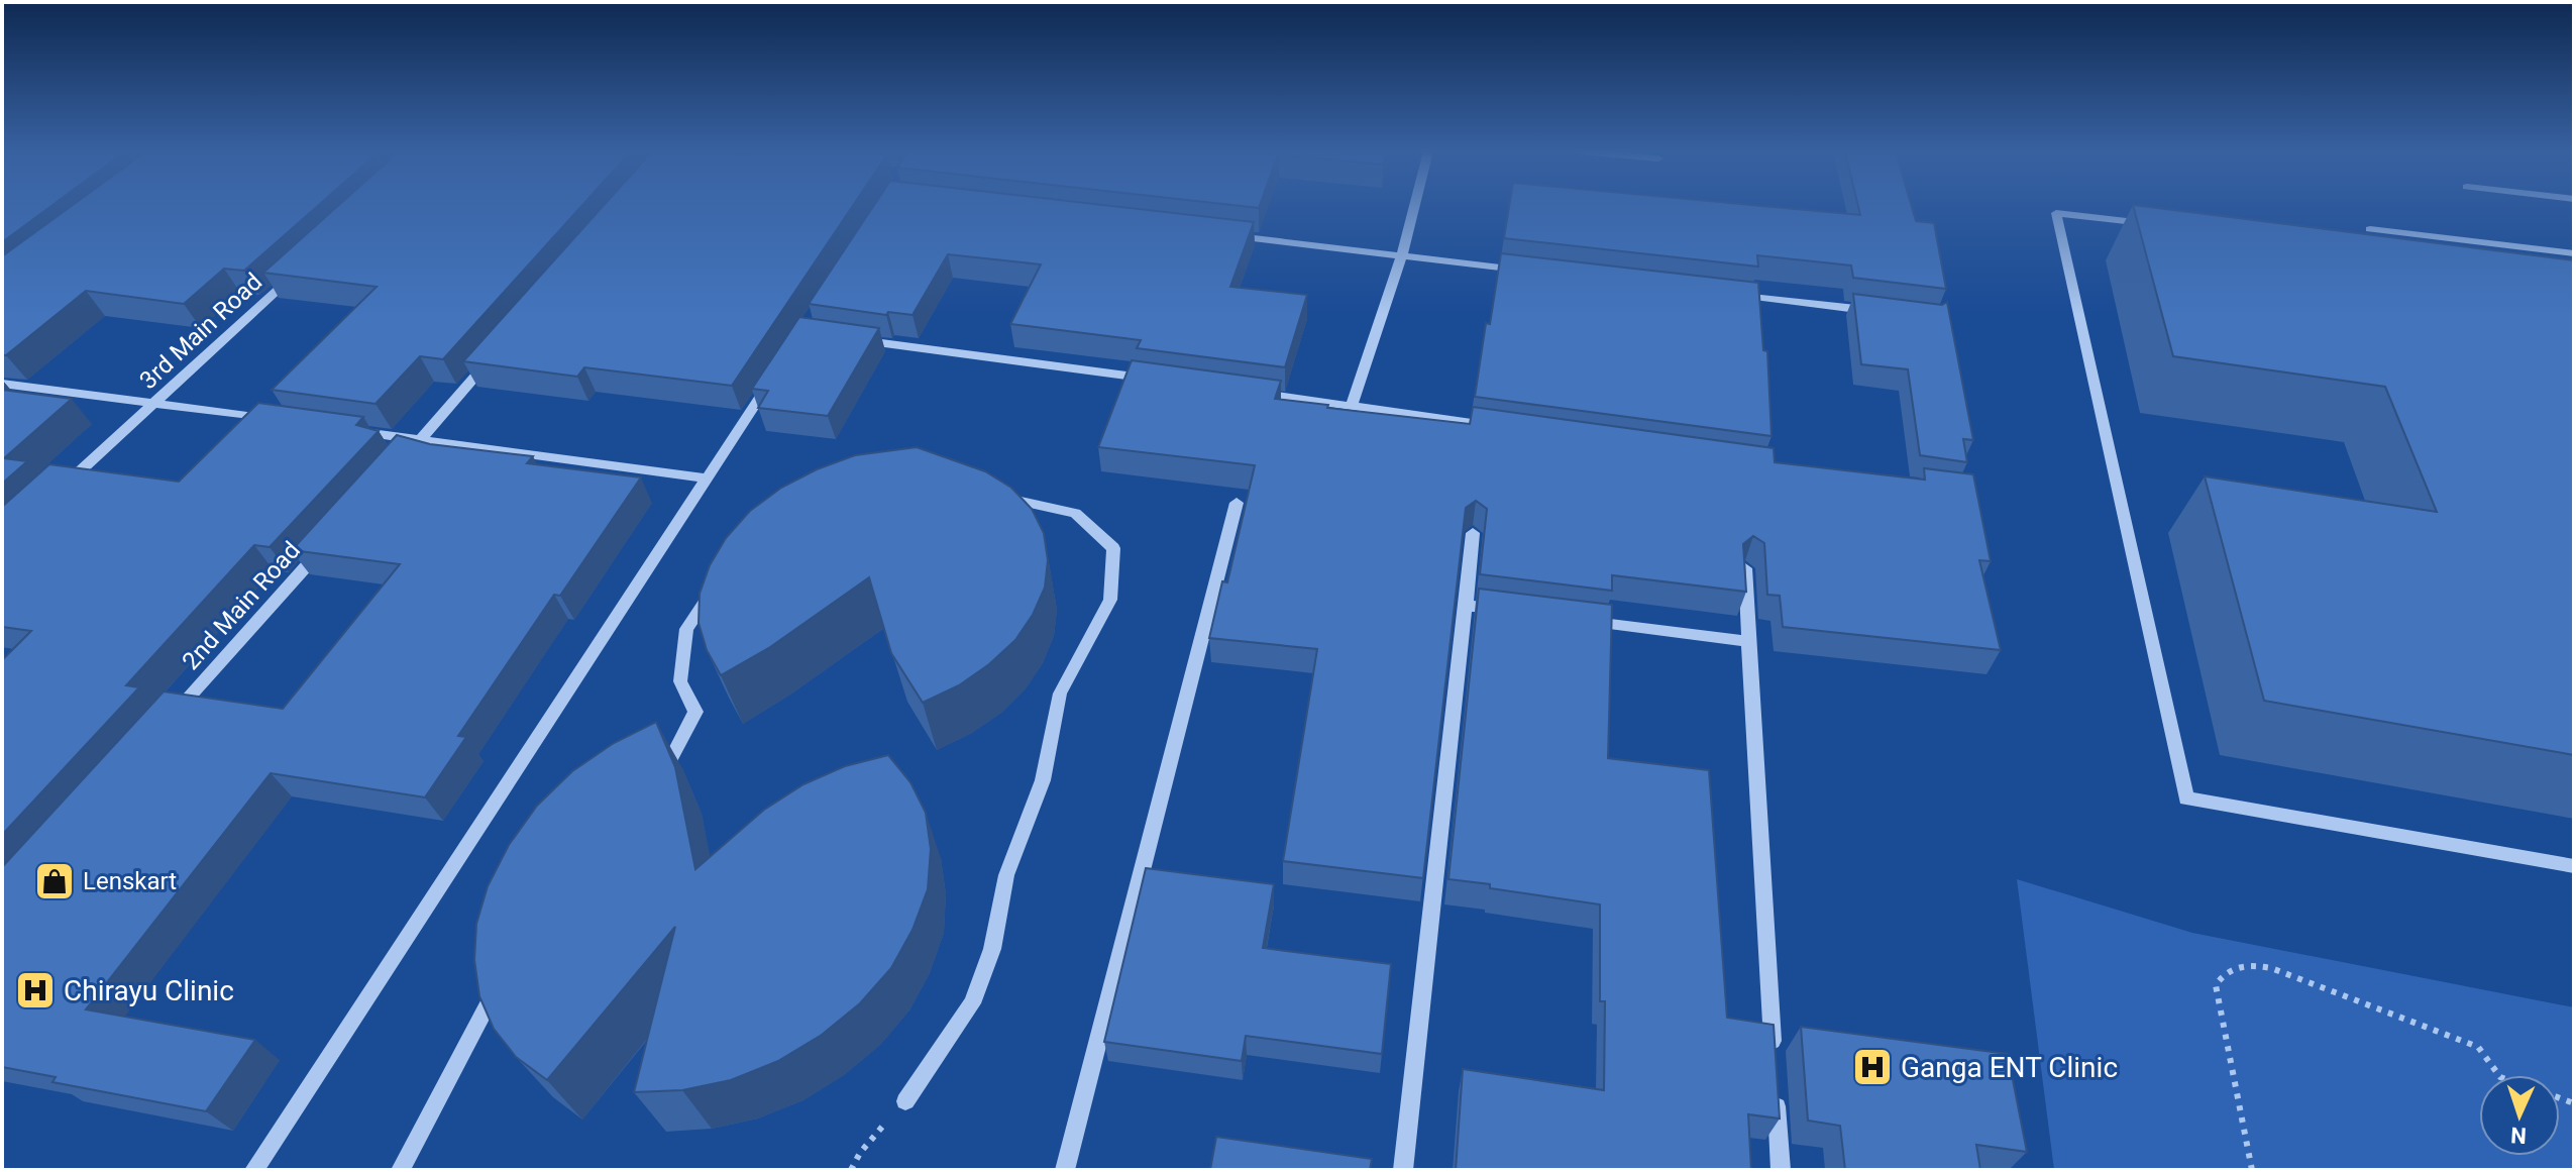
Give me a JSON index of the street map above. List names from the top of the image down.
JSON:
{
  "streets": {
    "street": ["3rd Main Road", "2nd Main Road"]
  },
  "places": {
    "shop": ["Lenskart"],
    "hospital": ["Chirayu Clinic", "Ganga ENT Clinic"]
  },
  "north": "bottom"
}
